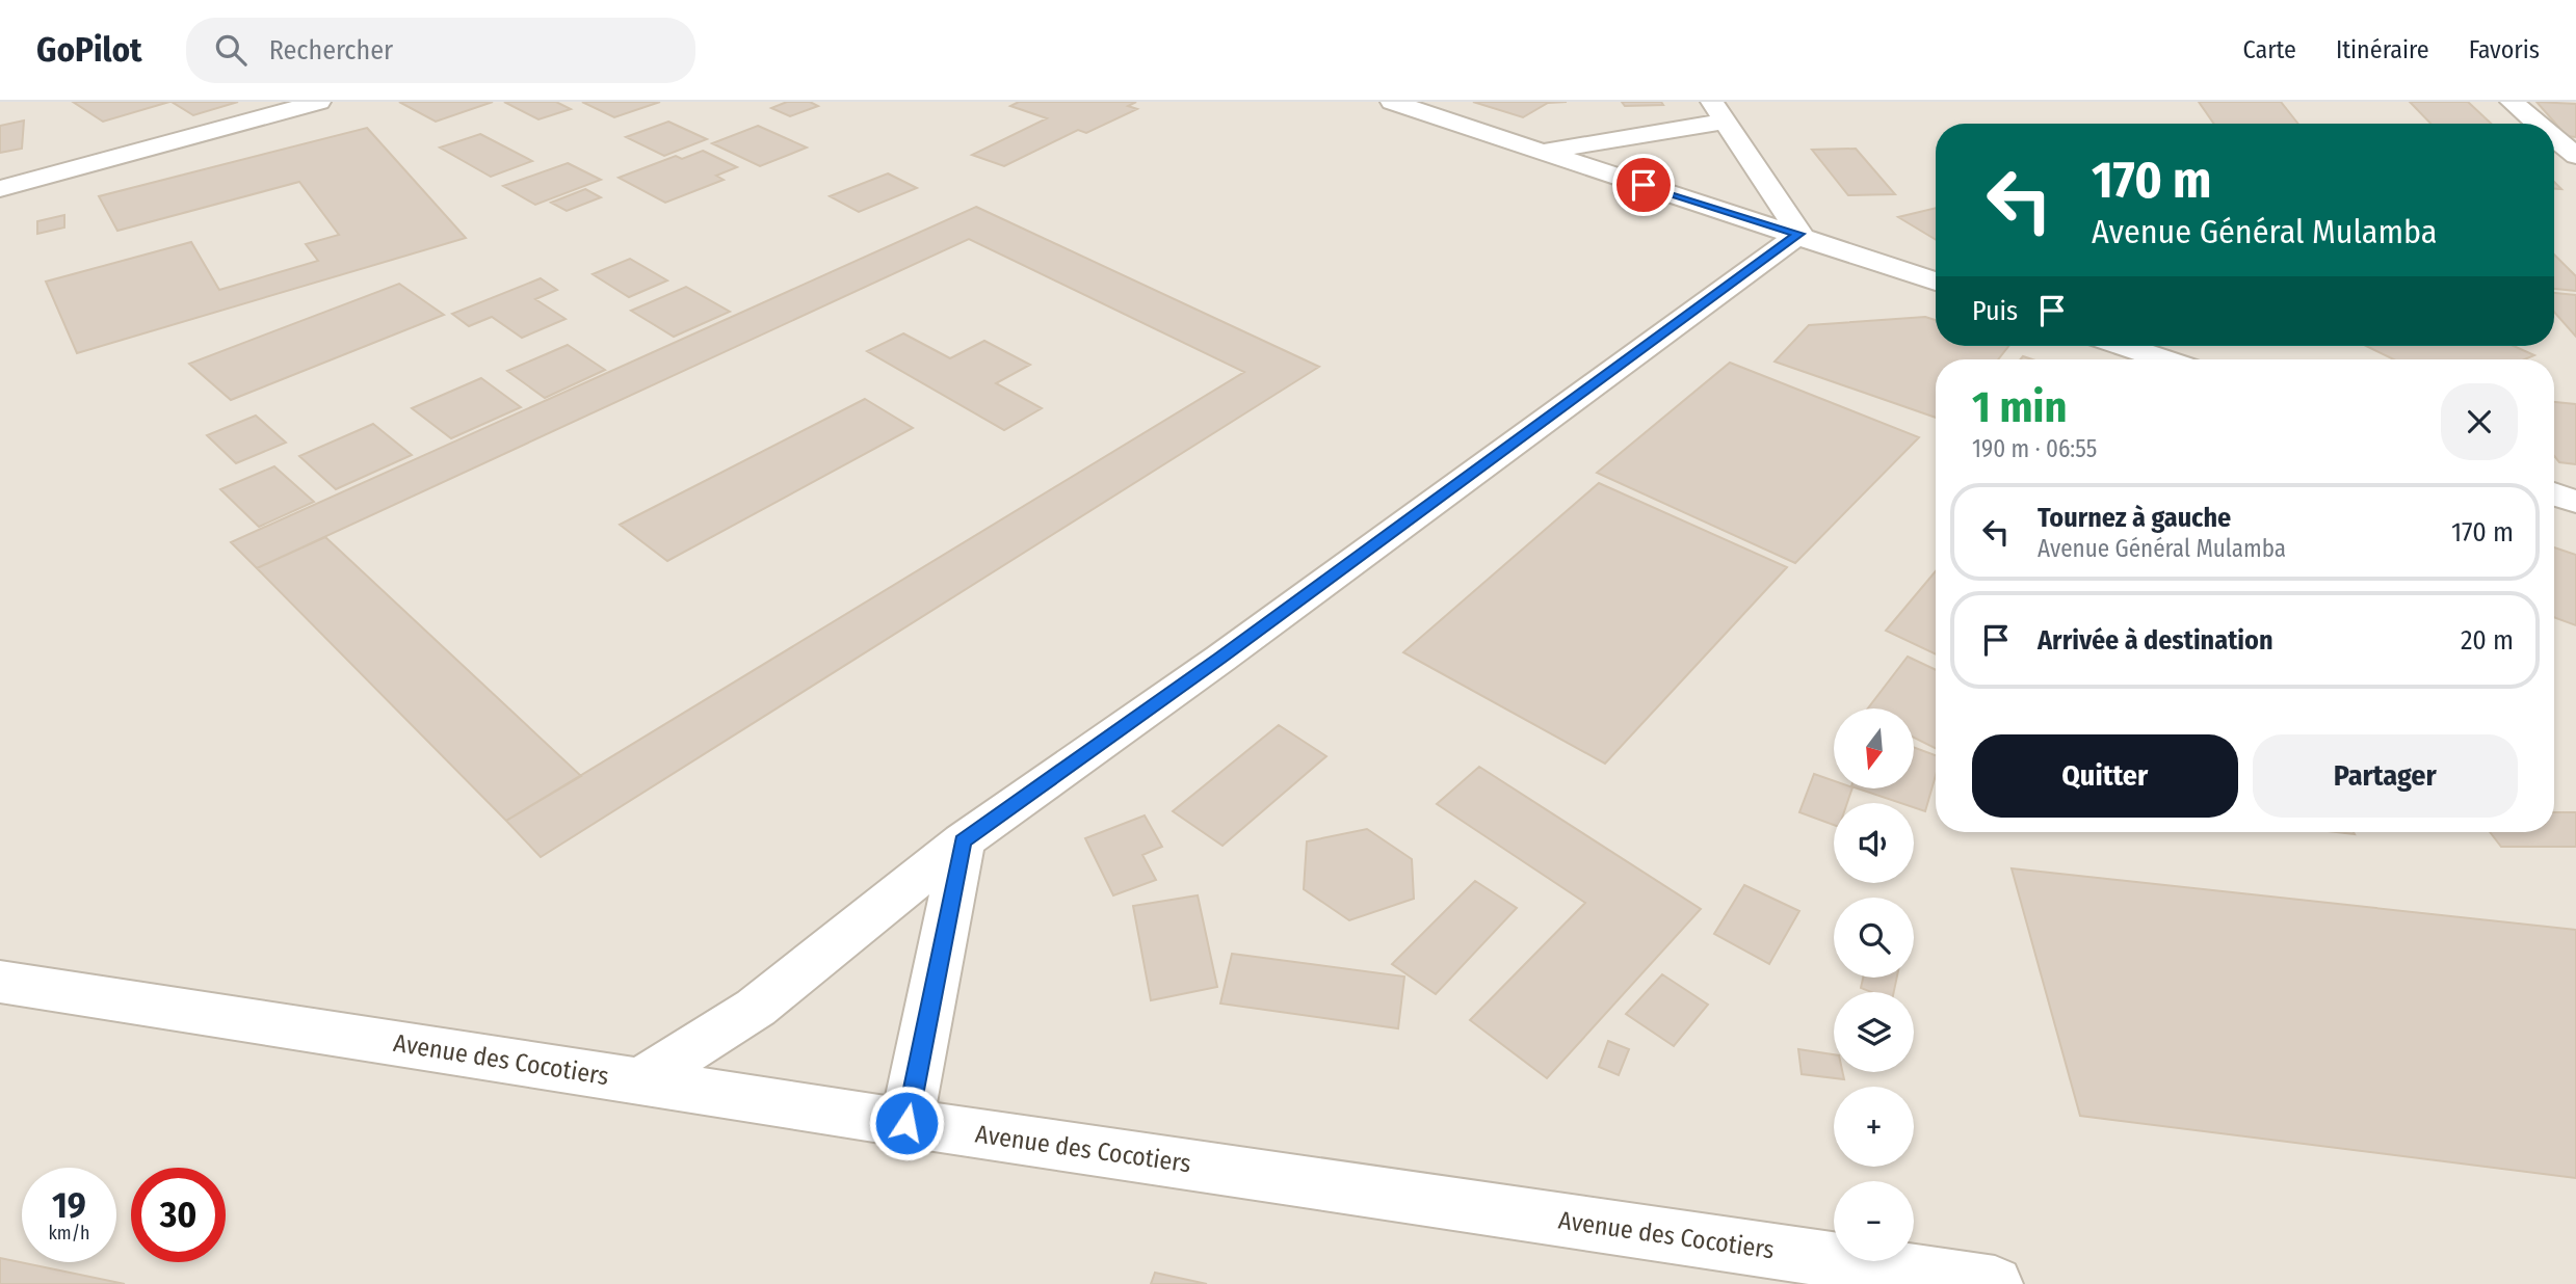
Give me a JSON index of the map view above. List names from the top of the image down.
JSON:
{
  "streets": {
    "street": ["Avenue des Cocotiers"]
  },
  "north": "bottom",
  "page": {
    "header": "GoPilot",
    "search": "Rechercher",
    "nav": ["Carte", "Itinéraire", "Favoris"],
    "turn": ["170 m", "Avenue Général Mulamba"],
    "then": "Puis",
    "heading": ["1 min", "190 m · 06:55"],
    "list": [
      {
        "name": "Tournez à gauche",
        "note": "Avenue Général Mulamba",
        "value": "170 m"
      },
      {
        "name": "Arrivée à destination",
        "value": "20 m"
      }
    ],
    "map_buttons": ["+", "−"],
    "buttons": ["Quitter", "Partager"],
    "speed": "19 km/h",
    "limit": "30"
  }
}
